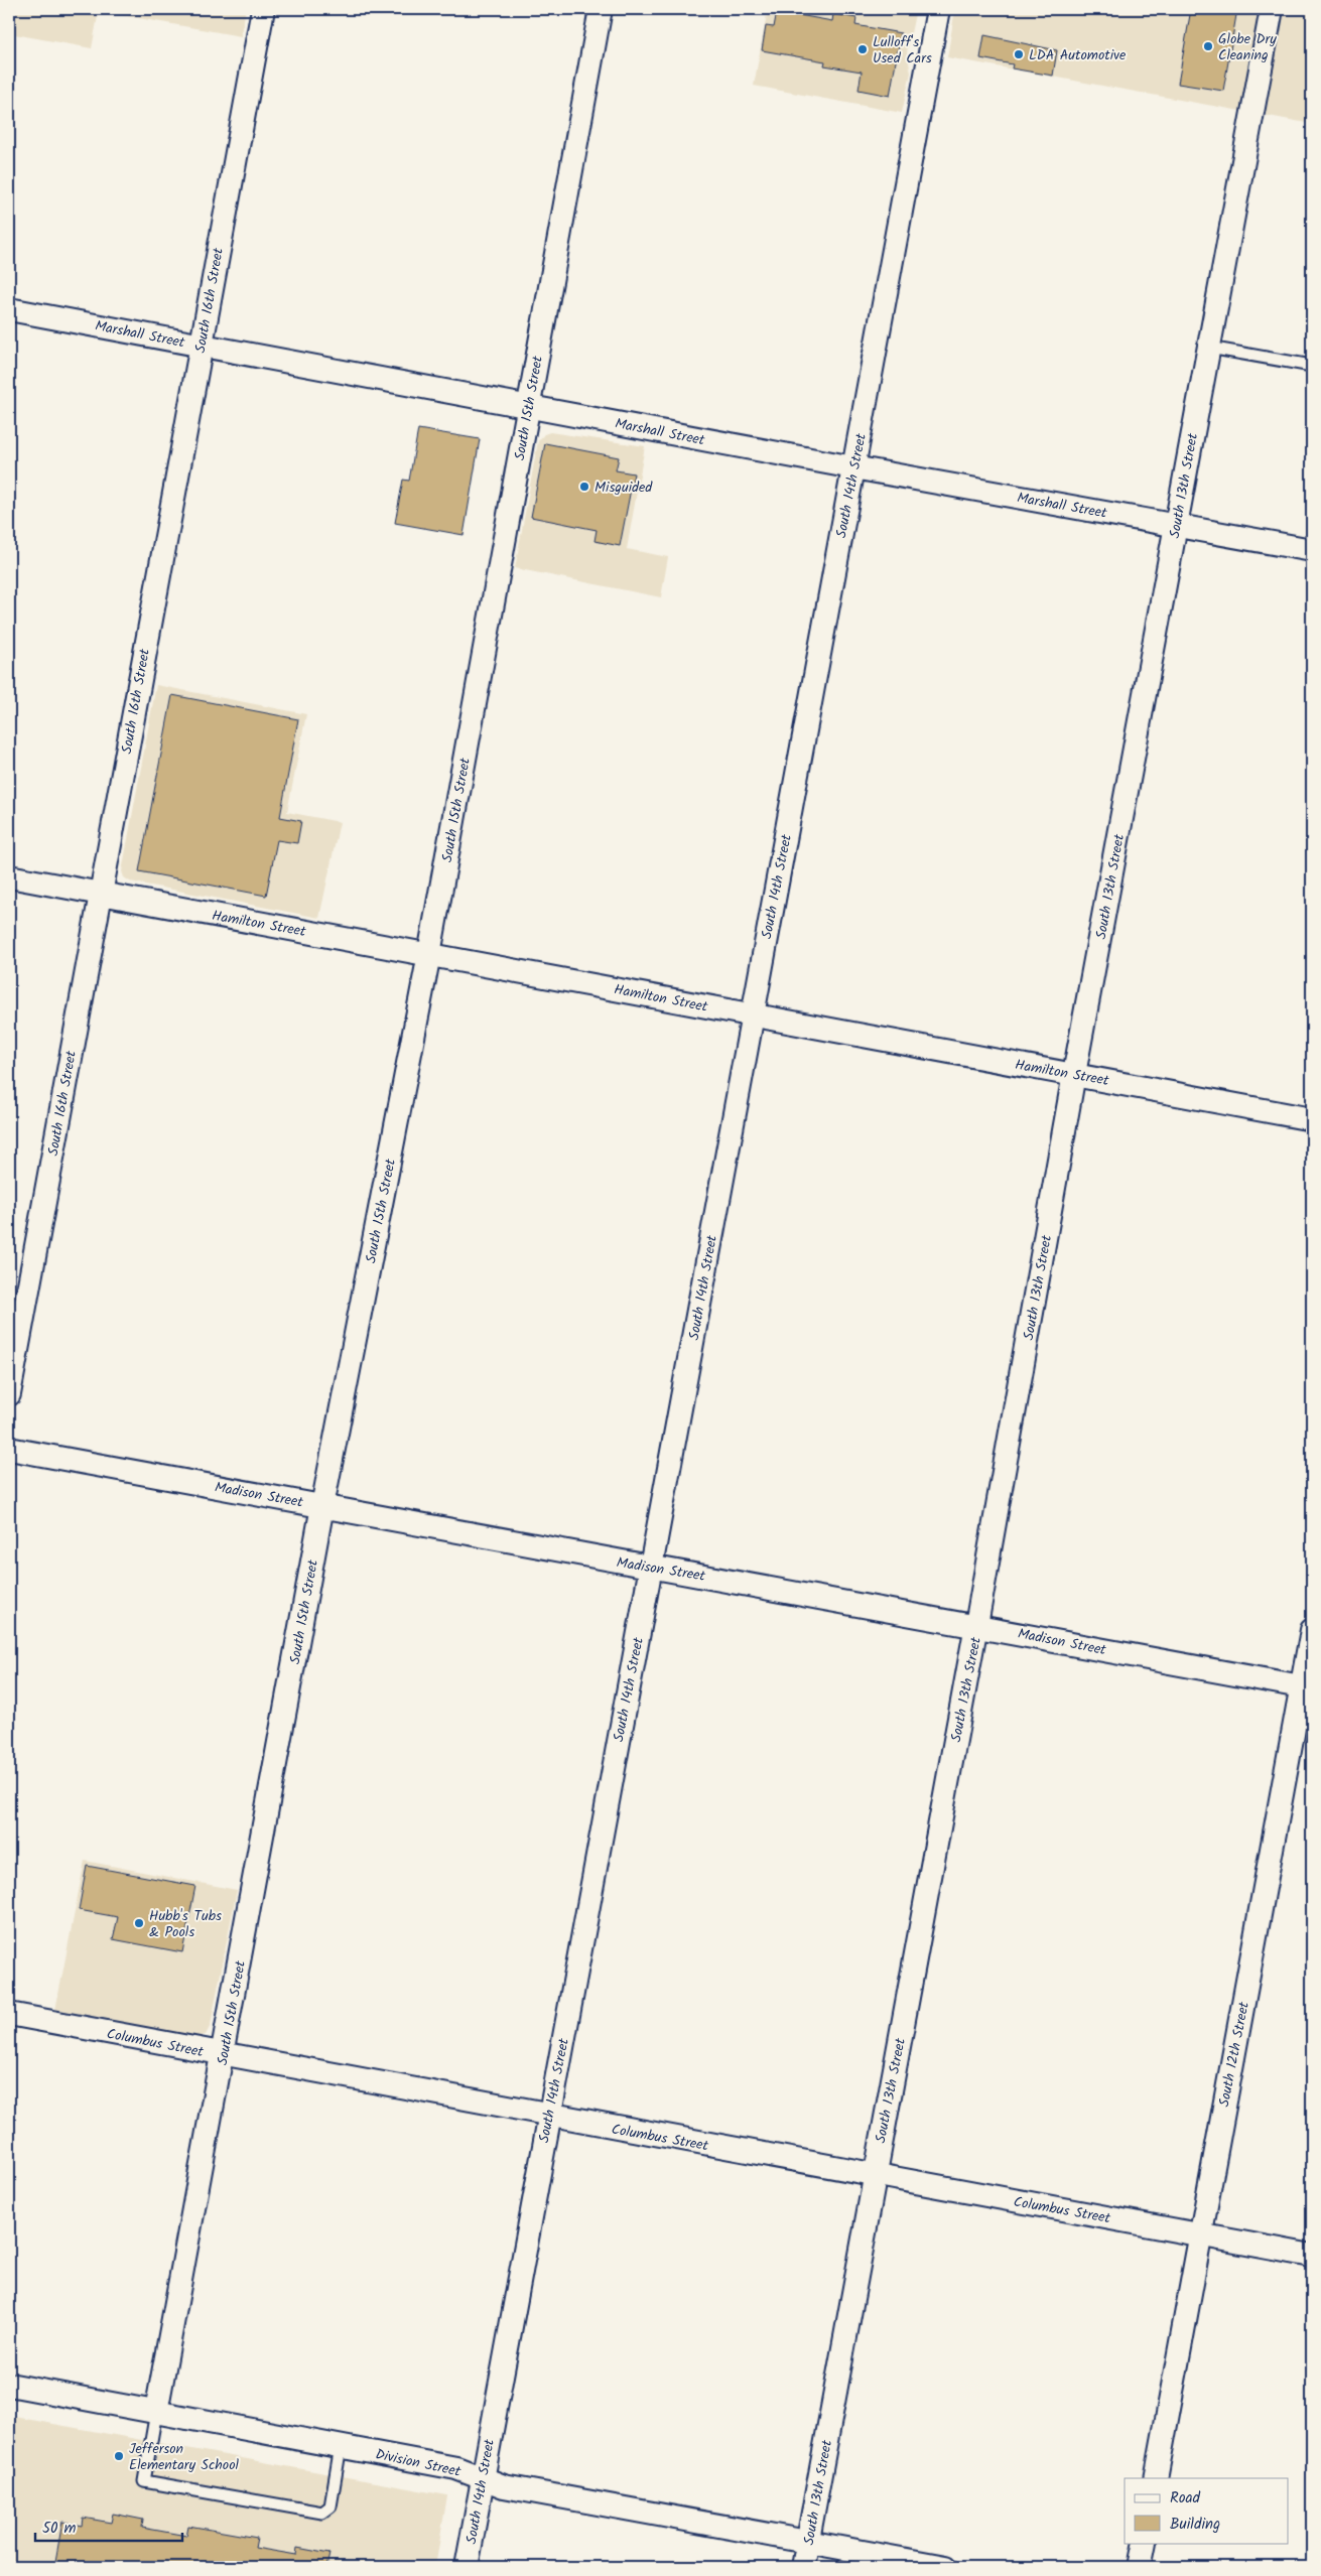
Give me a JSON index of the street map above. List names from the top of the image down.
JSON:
{
  "streets": {
    "street": [
      "South 16th Street",
      "Marshall Street",
      "South 15th Street",
      "South 14th Street",
      "South 13th Street",
      "Hamilton Street",
      "Madison Street",
      "Columbus Street",
      "South 12th Street",
      "Division Street"
    ]
  },
  "crossings": [
    ["South 16th Street", "Marshall Street"],
    ["South 16th Street", "Hamilton Street"],
    ["Marshall Street", "South 15th Street"],
    ["Marshall Street", "South 14th Street"],
    ["Marshall Street", "South 13th Street"],
    ["South 15th Street", "Hamilton Street"],
    ["South 15th Street", "Madison Street"],
    ["South 15th Street", "Columbus Street"],
    ["South 15th Street", "Division Street"],
    ["South 14th Street", "Hamilton Street"],
    ["South 14th Street", "Madison Street"],
    ["South 14th Street", "Columbus Street"],
    ["South 14th Street", "Division Street"],
    ["South 13th Street", "Hamilton Street"],
    ["South 13th Street", "Madison Street"],
    ["South 13th Street", "Columbus Street"],
    ["South 13th Street", "Division Street"],
    ["Madison Street", "South 12th Street"],
    ["Columbus Street", "South 12th Street"]
  ],
  "places": [
    "Globe Dry Cleaning",
    "Lulloff's Used Cars",
    "LDA Automotive",
    "Misguided",
    "Hubb's Tubs & Pools",
    "Jefferson Elementary School"
  ],
  "legend": ["Road", "Building"],
  "scale_bar": "50 m"
}
